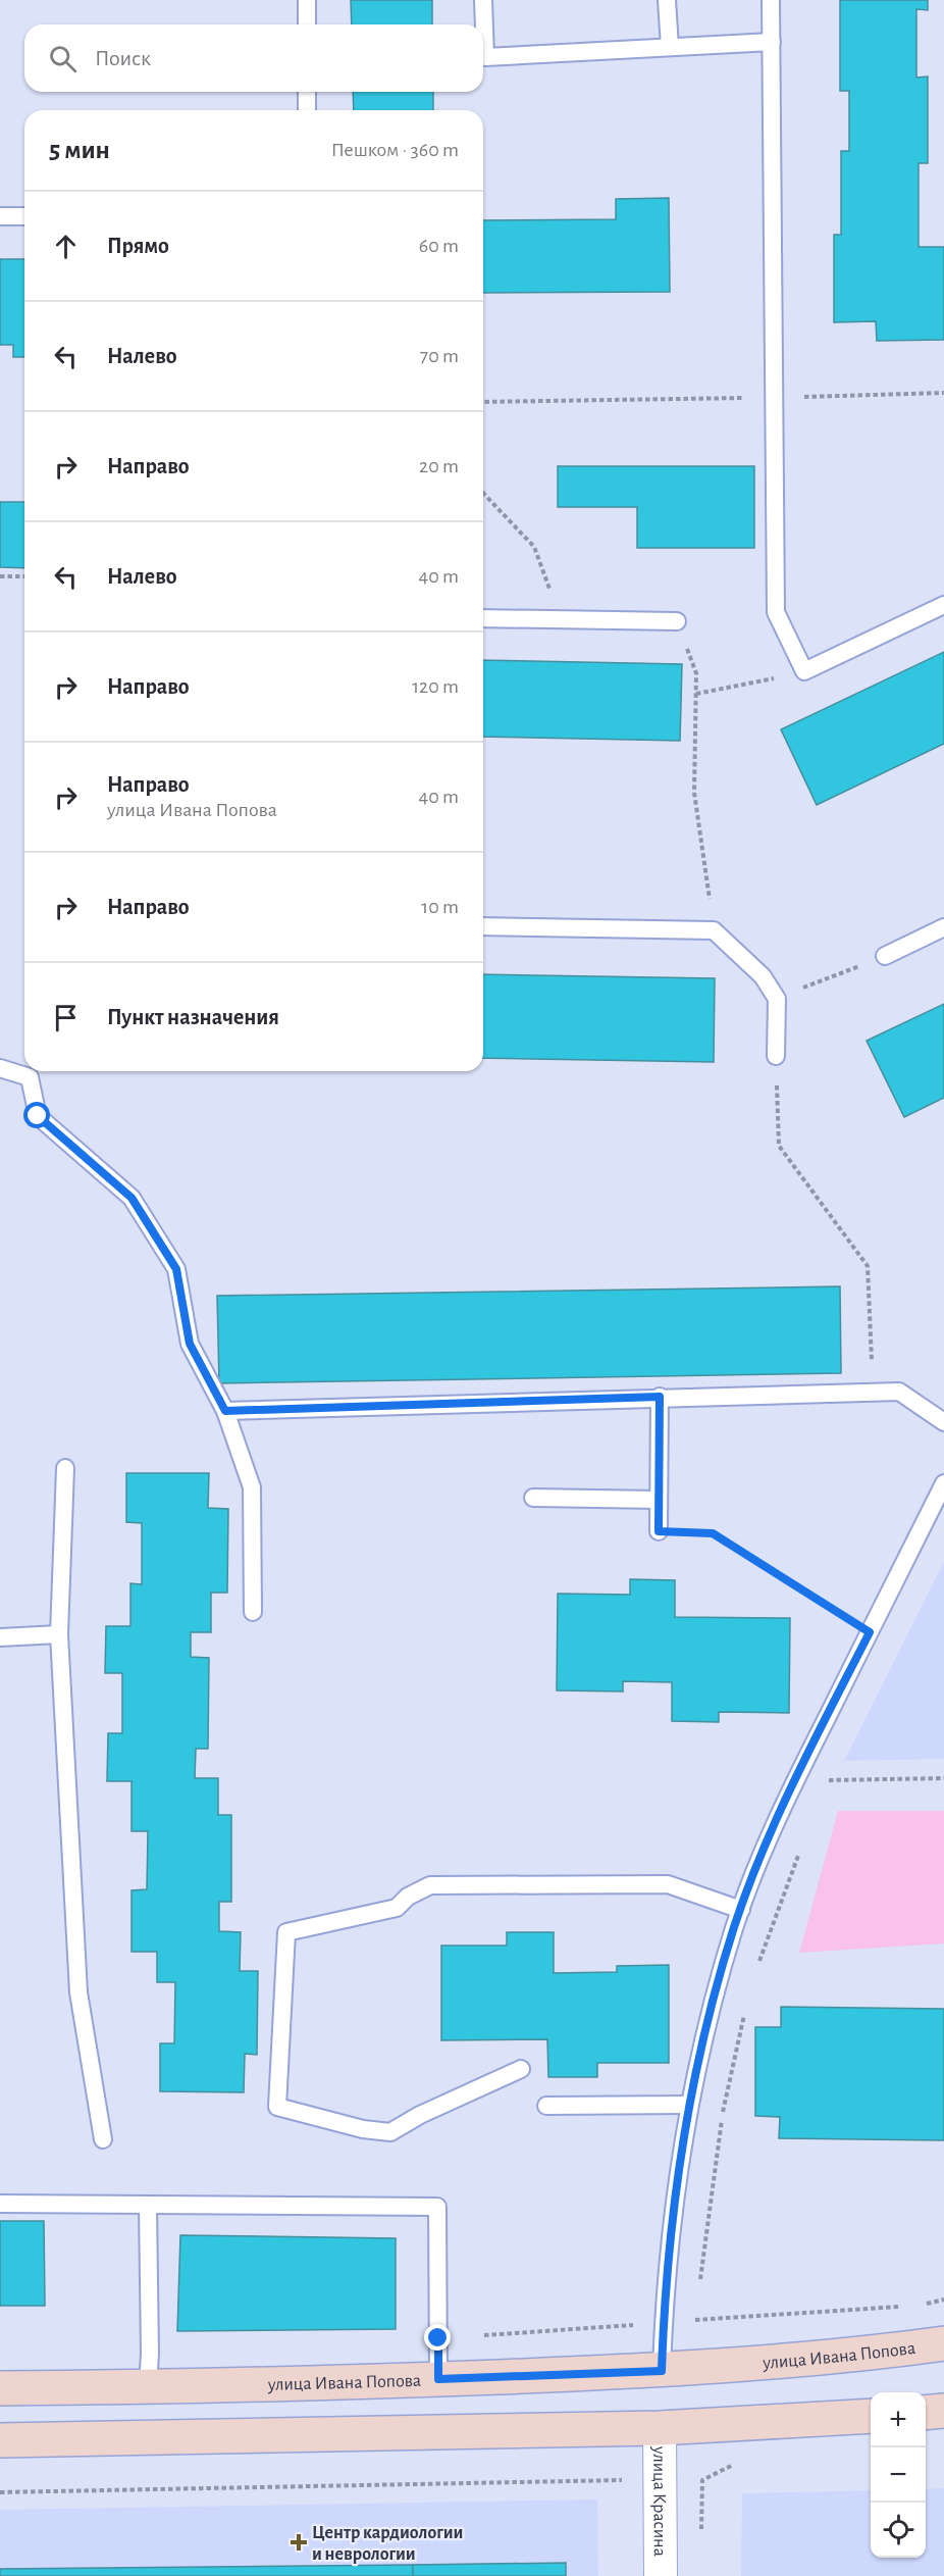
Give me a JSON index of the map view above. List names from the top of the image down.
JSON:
{
  "streets": {
    "main road": ["улица Ивана Попова"],
    "street": ["улица Красина"]
  },
  "places": {
    "health": ["Центр кардиологии и неврологии"]
  },
  "page": {
    "search": "Поиск",
    "heading": ["5 мин", "Пешком · 360 m"],
    "list": [
      ["Прямо", "60 m"],
      ["Налево", "70 m"],
      ["Направо", "20 m"],
      ["Налево", "40 m"],
      ["Направо", "120 m"],
      ["Направо", "улица Ивана Попова", "40 m"],
      ["Направо", "10 m"],
      "Пункт назначения"
    ],
    "map_buttons": ["+", "−"]
  }
}
